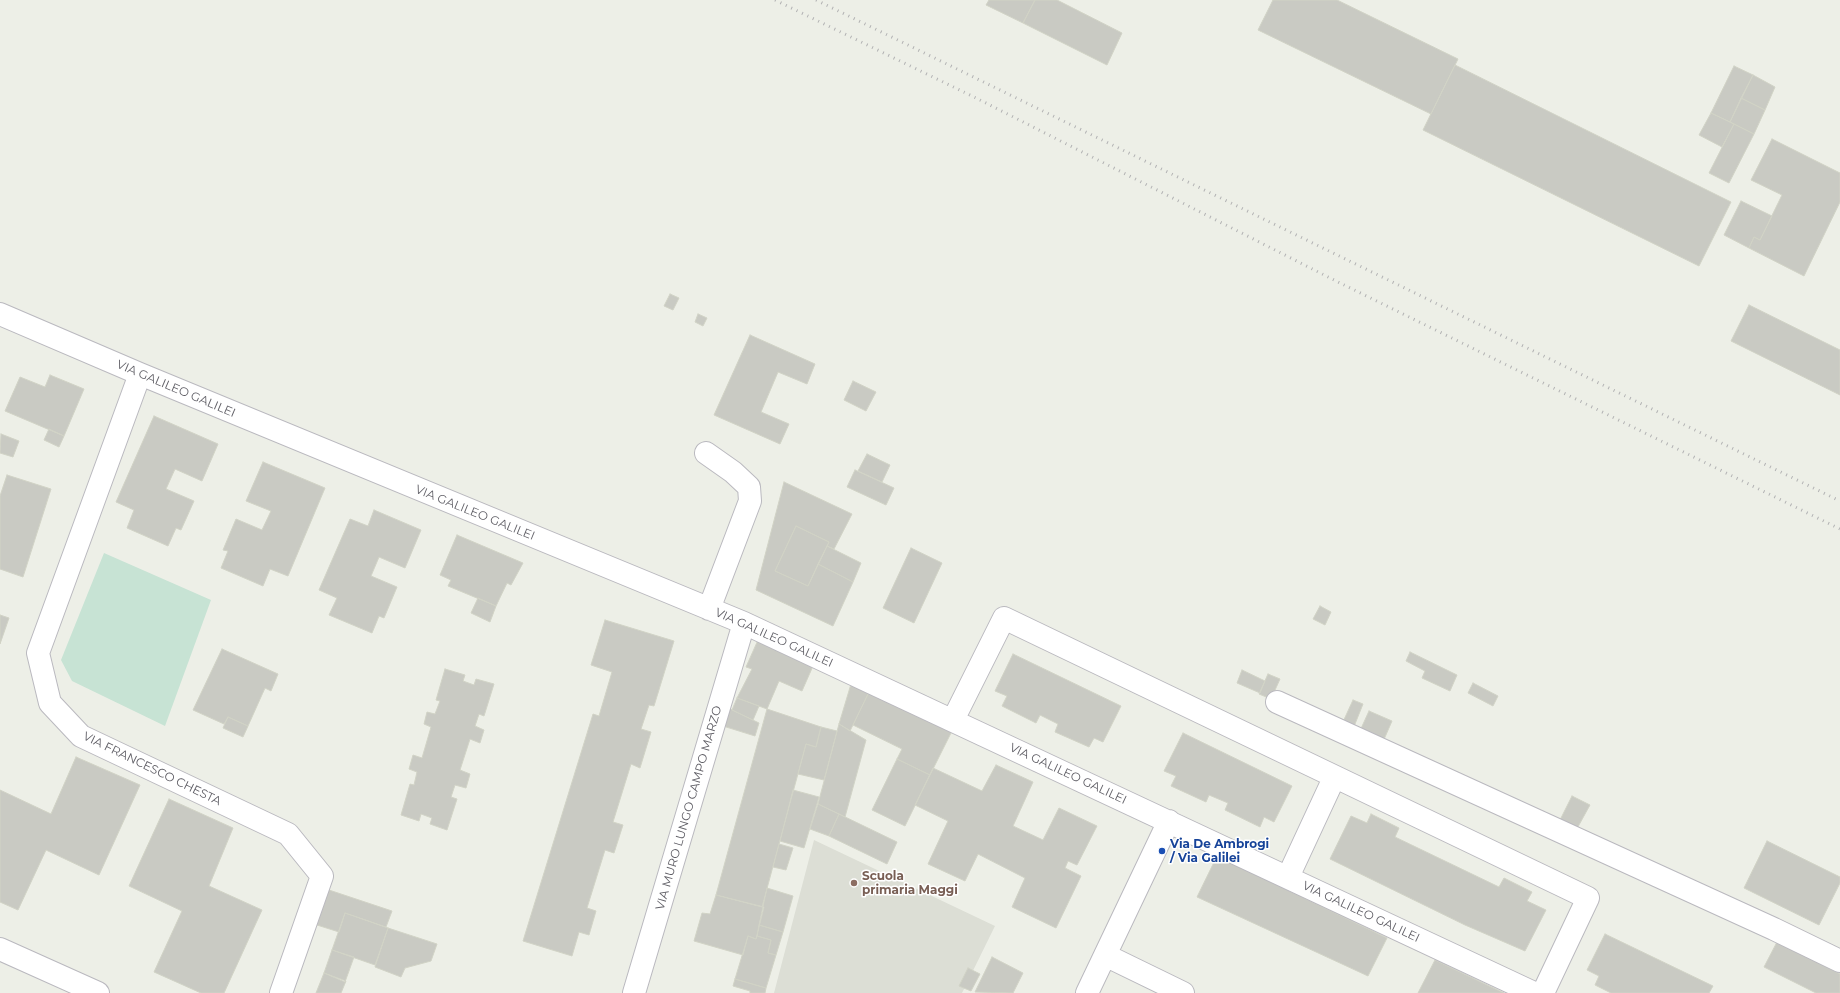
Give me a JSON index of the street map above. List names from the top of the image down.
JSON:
{
  "streets": {
    "street": ["VIA GALILEO GALILEI", "VIA FRANCESCO CHESTA", "VIA MURO LUNGO CAMPO MARZO"]
  },
  "crossings": [
    ["VIA GALILEO GALILEI", "VIA FRANCESCO CHESTA"],
    ["VIA GALILEO GALILEI", "VIA MURO LUNGO CAMPO MARZO"]
  ],
  "places": ["Via De Ambrogi / Via Galilei", "Scuola primaria Maggi"]
}
